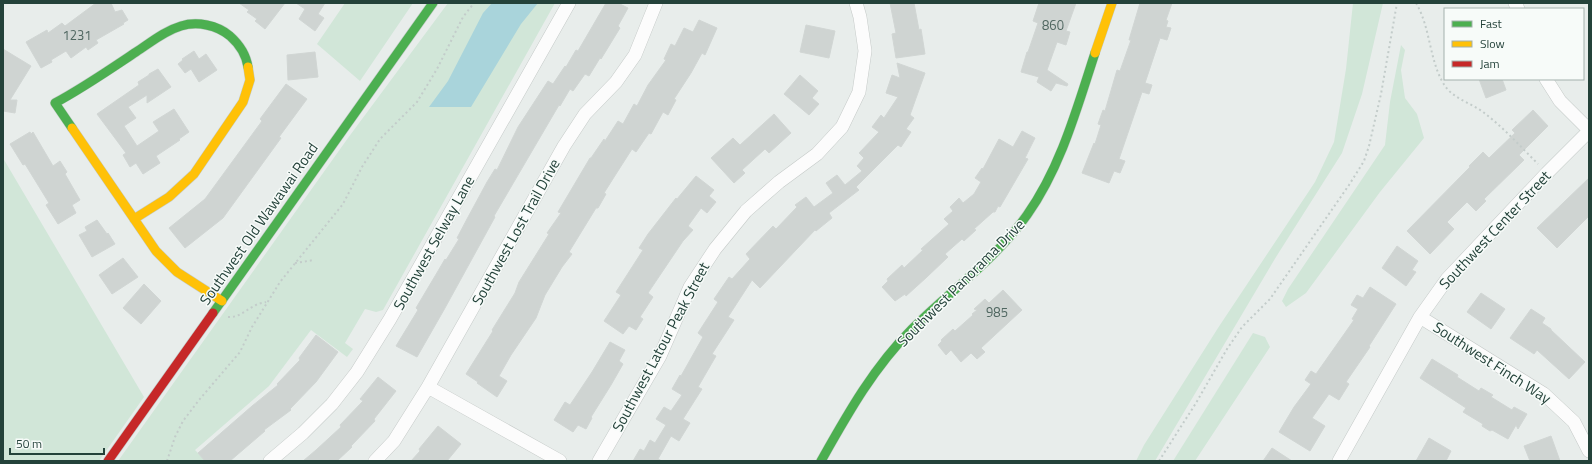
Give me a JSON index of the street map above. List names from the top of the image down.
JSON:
{
  "streets": {
    "street": [
      "Southwest Old Wawawai Road",
      "Southwest Center Street",
      "Southwest Lost Trail Drive",
      "Southwest Selway Lane",
      "Southwest Panorama Drive",
      "Southwest Latour Peak Street",
      "Southwest Finch Way"
    ]
  },
  "crossings": [
    ["Southwest Center Street", "Southwest Finch Way"]
  ],
  "house_numbers": ["860", "1231", "985"],
  "legend": ["Fast", "Slow", "Jam"],
  "scale_bar": "50 m"
}
